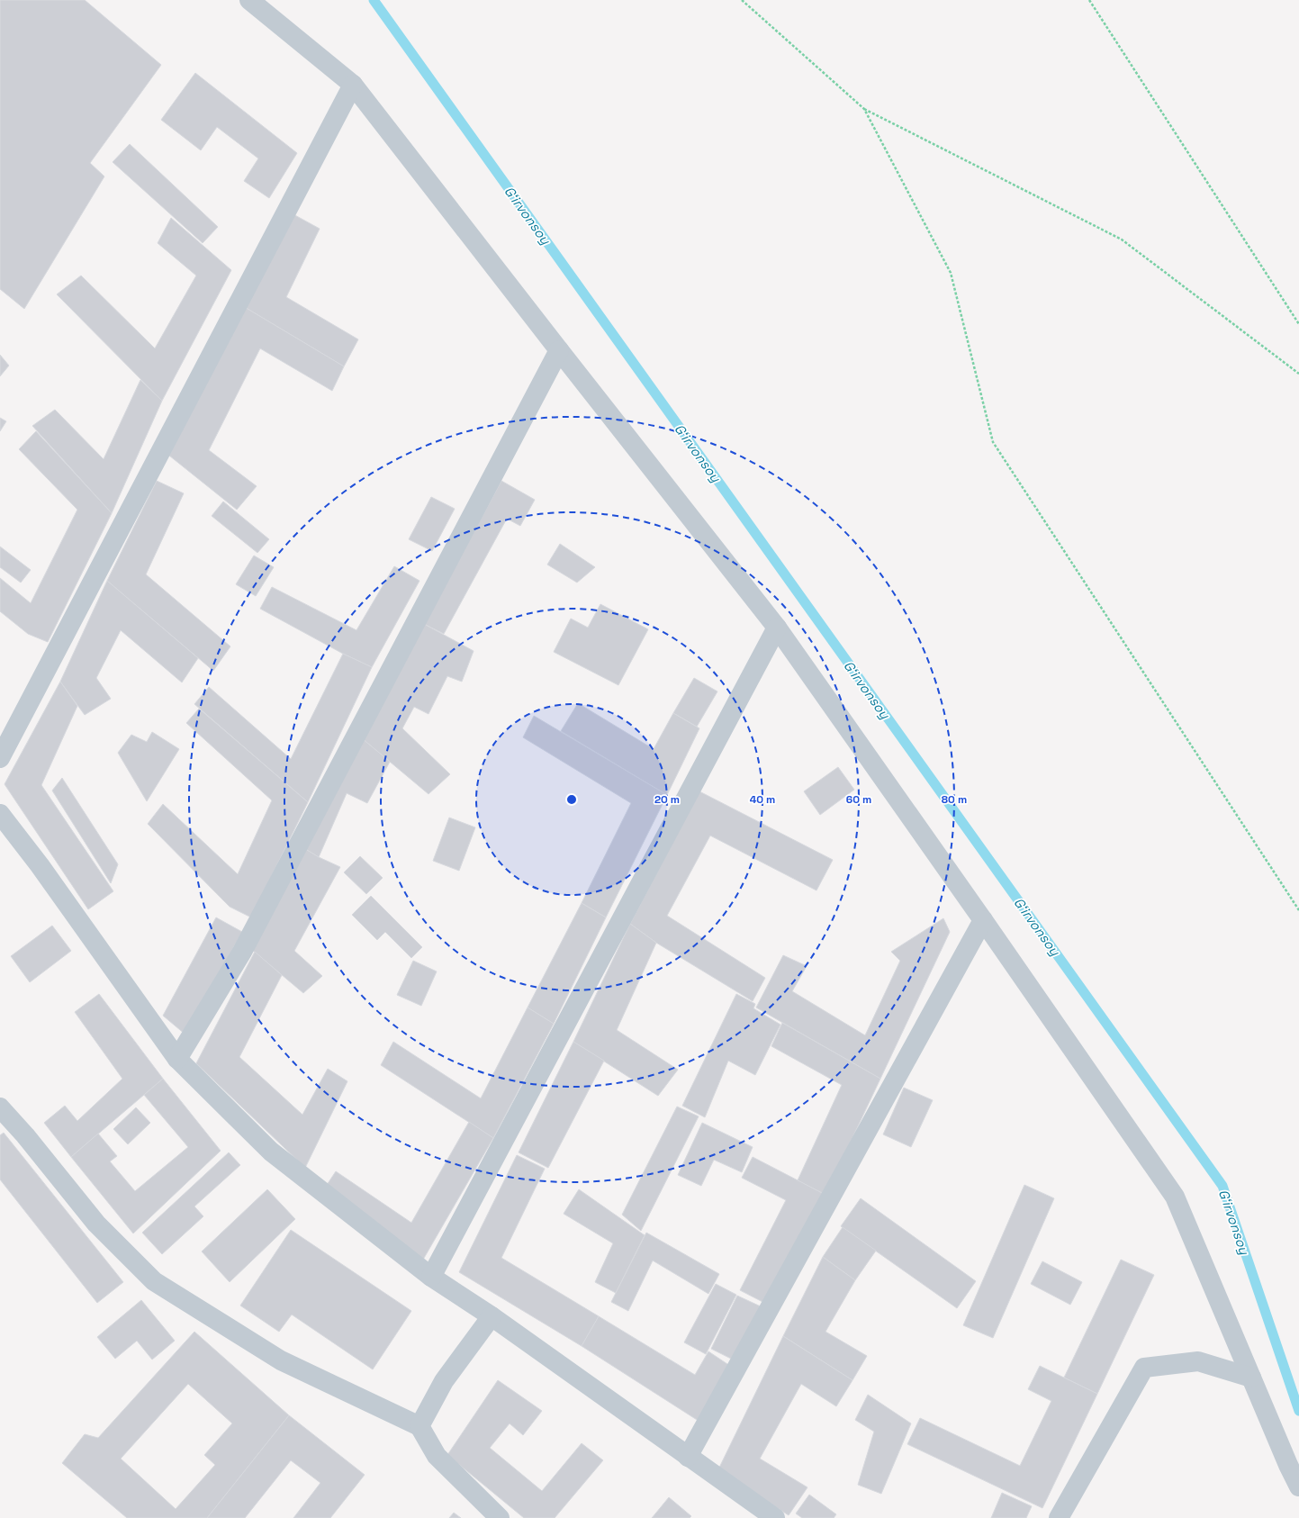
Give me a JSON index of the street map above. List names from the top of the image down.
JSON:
{
  "water": ["G‘irvonsoy"],
  "rings": [
    "20 m",
    "40 m",
    "60 m",
    "80 m"
  ]
}
